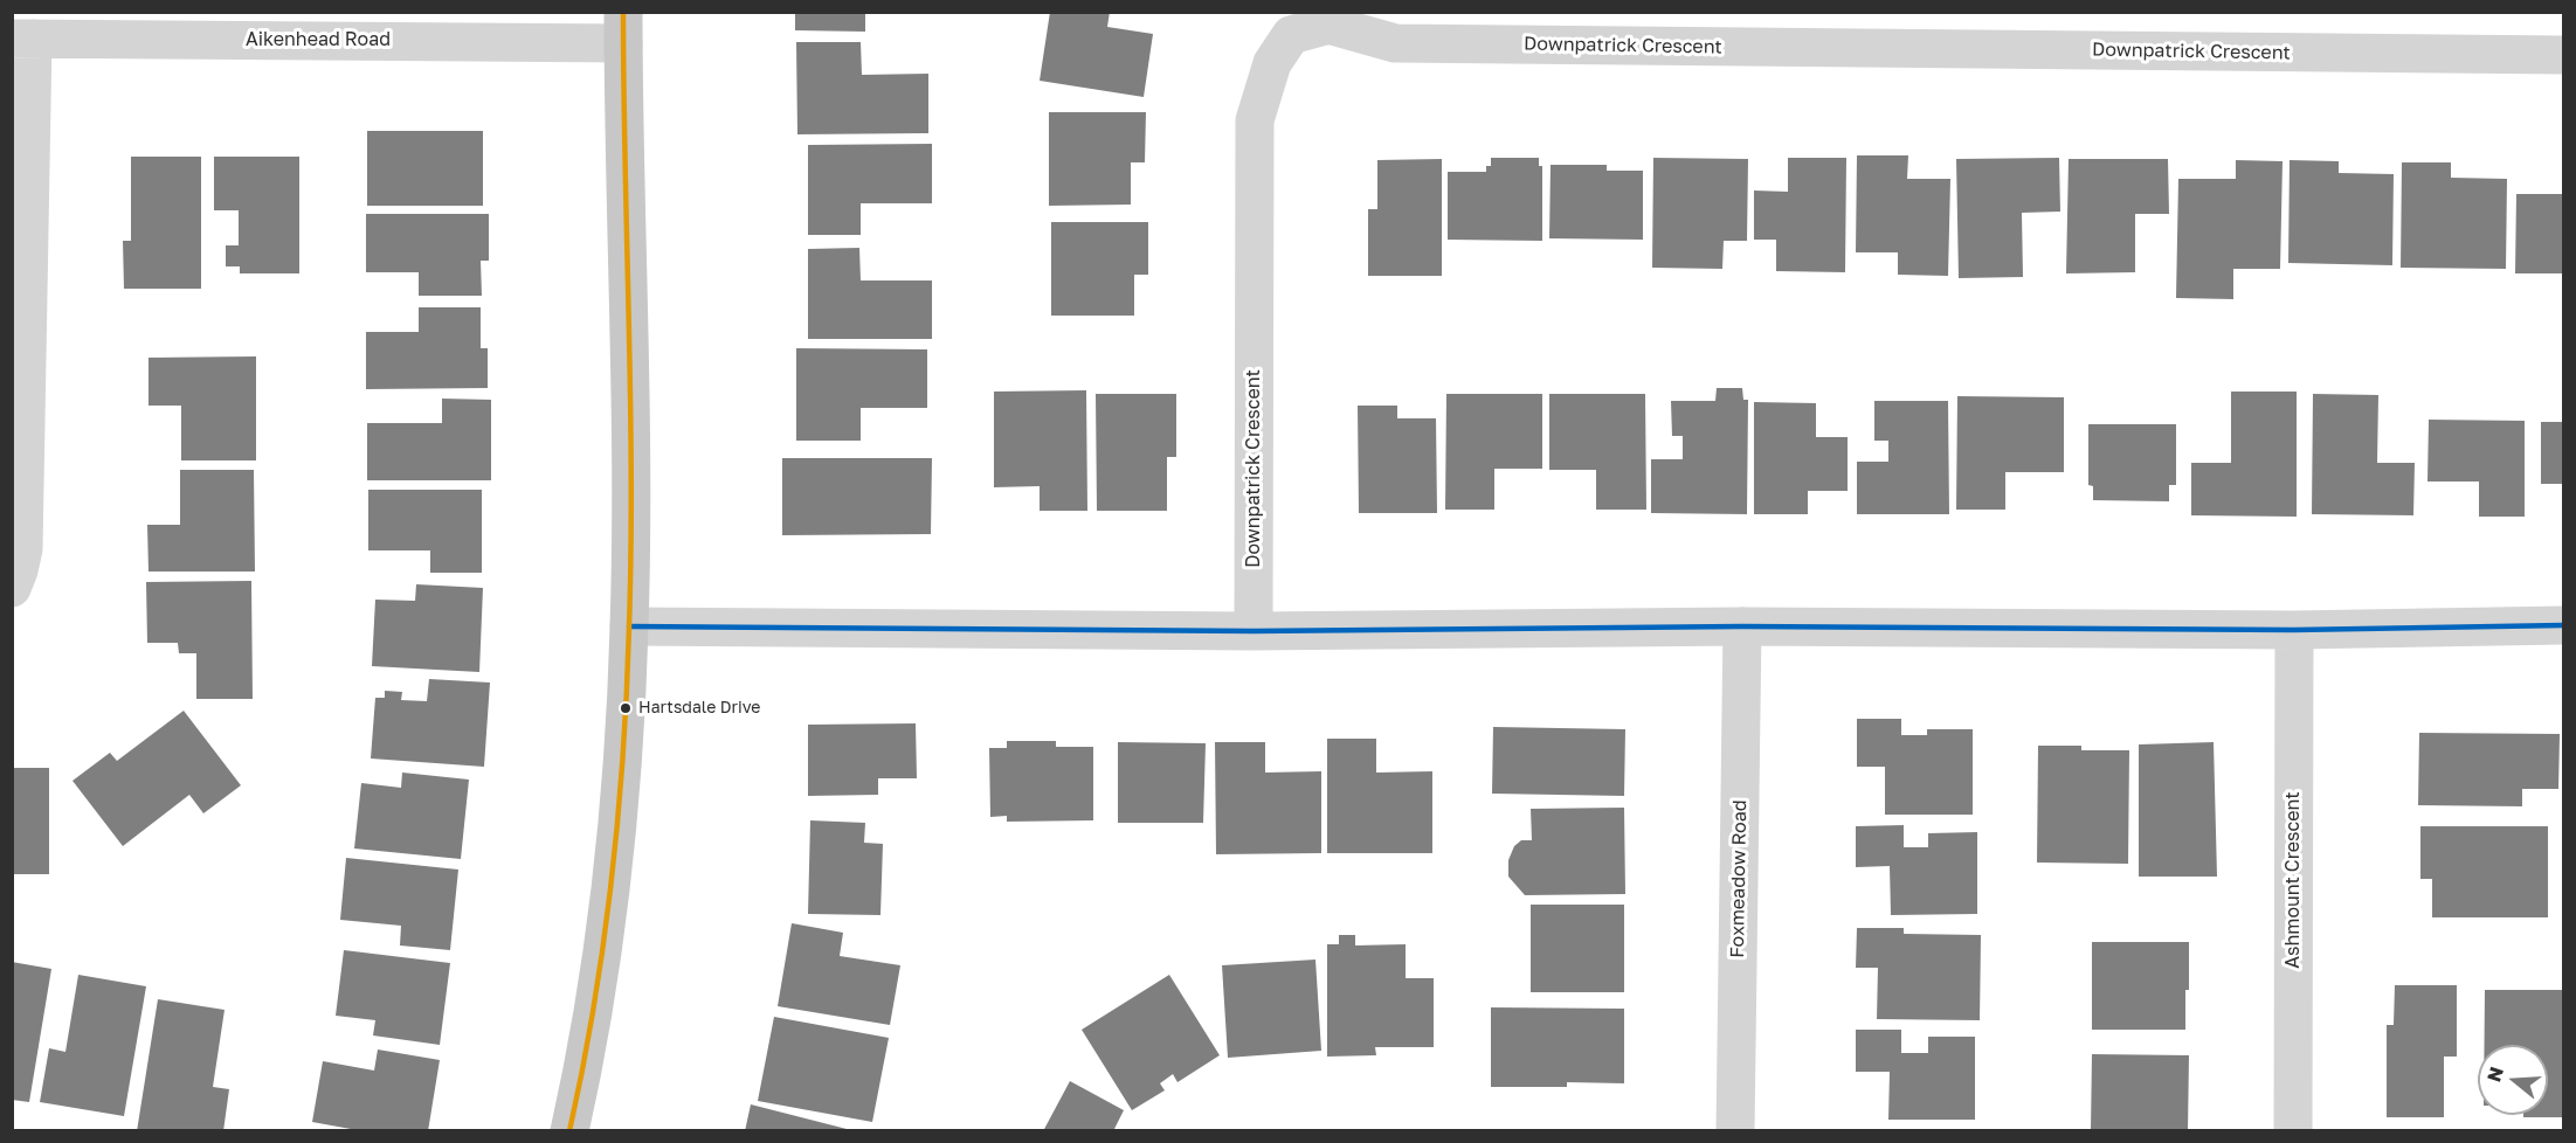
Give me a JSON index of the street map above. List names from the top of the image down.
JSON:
{
  "streets": {
    "street": [
      "Aikenhead Road",
      "Downpatrick Crescent",
      "Foxmeadow Road",
      "Ashmount Crescent"
    ]
  },
  "places": ["Hartsdale Drive"],
  "north": "left"
}
